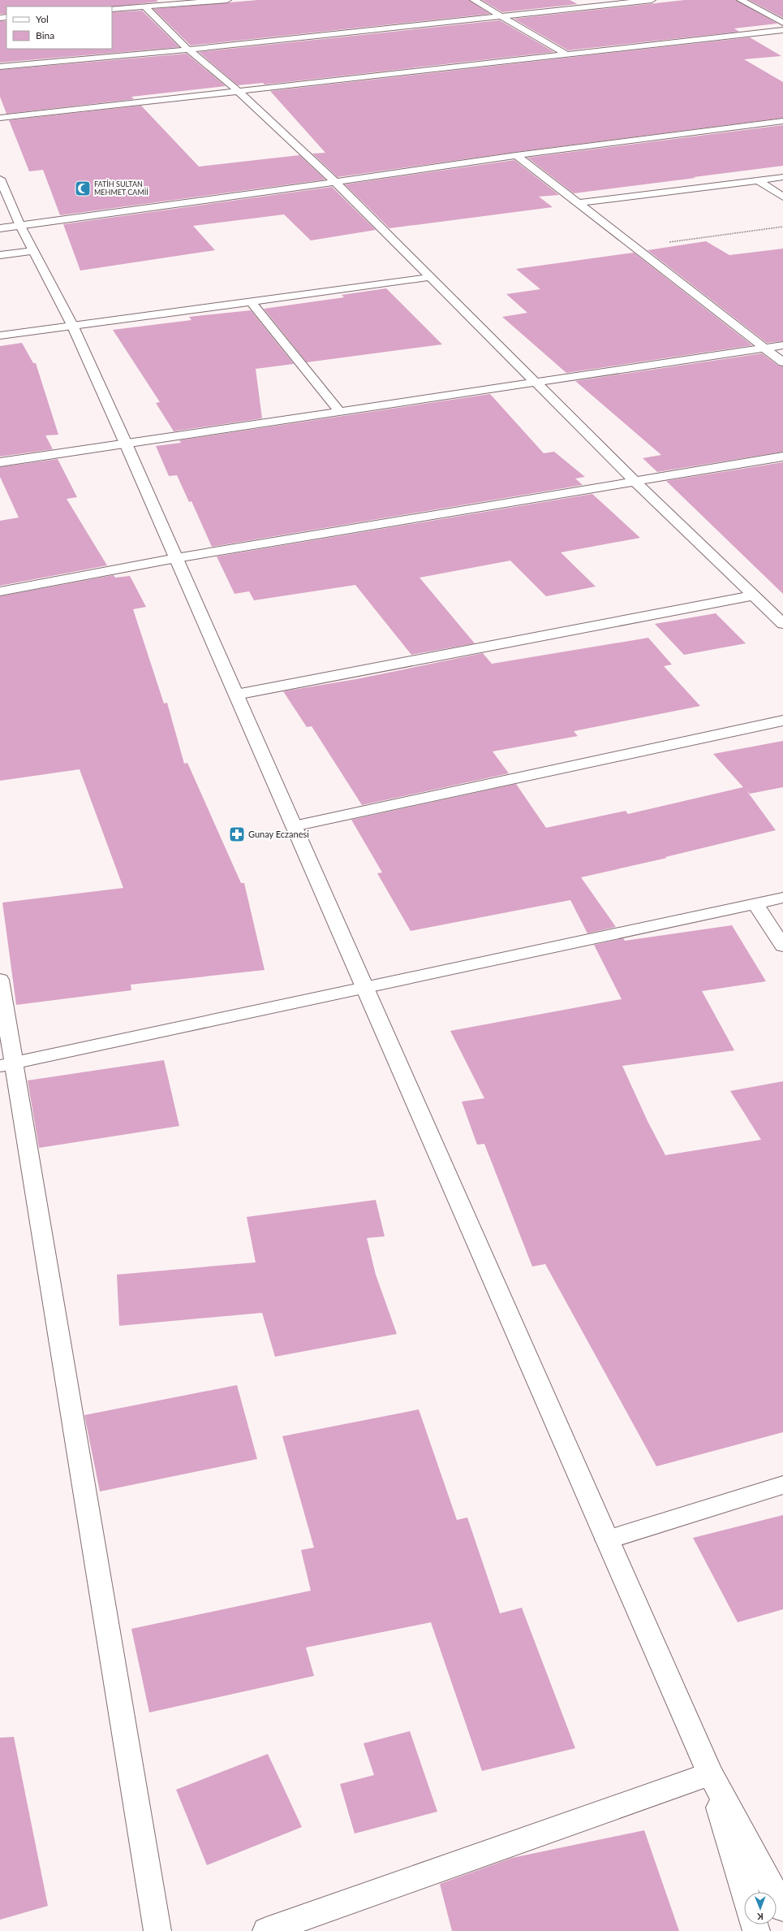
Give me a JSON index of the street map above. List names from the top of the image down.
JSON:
{
  "places": {
    "mosque": ["FATİH SULTAN MEHMET CAMİİ"],
    "pharmacy": ["Gunay Eczanesi"]
  },
  "legend": ["Yol", "Bina"],
  "north": "bottom"
}
